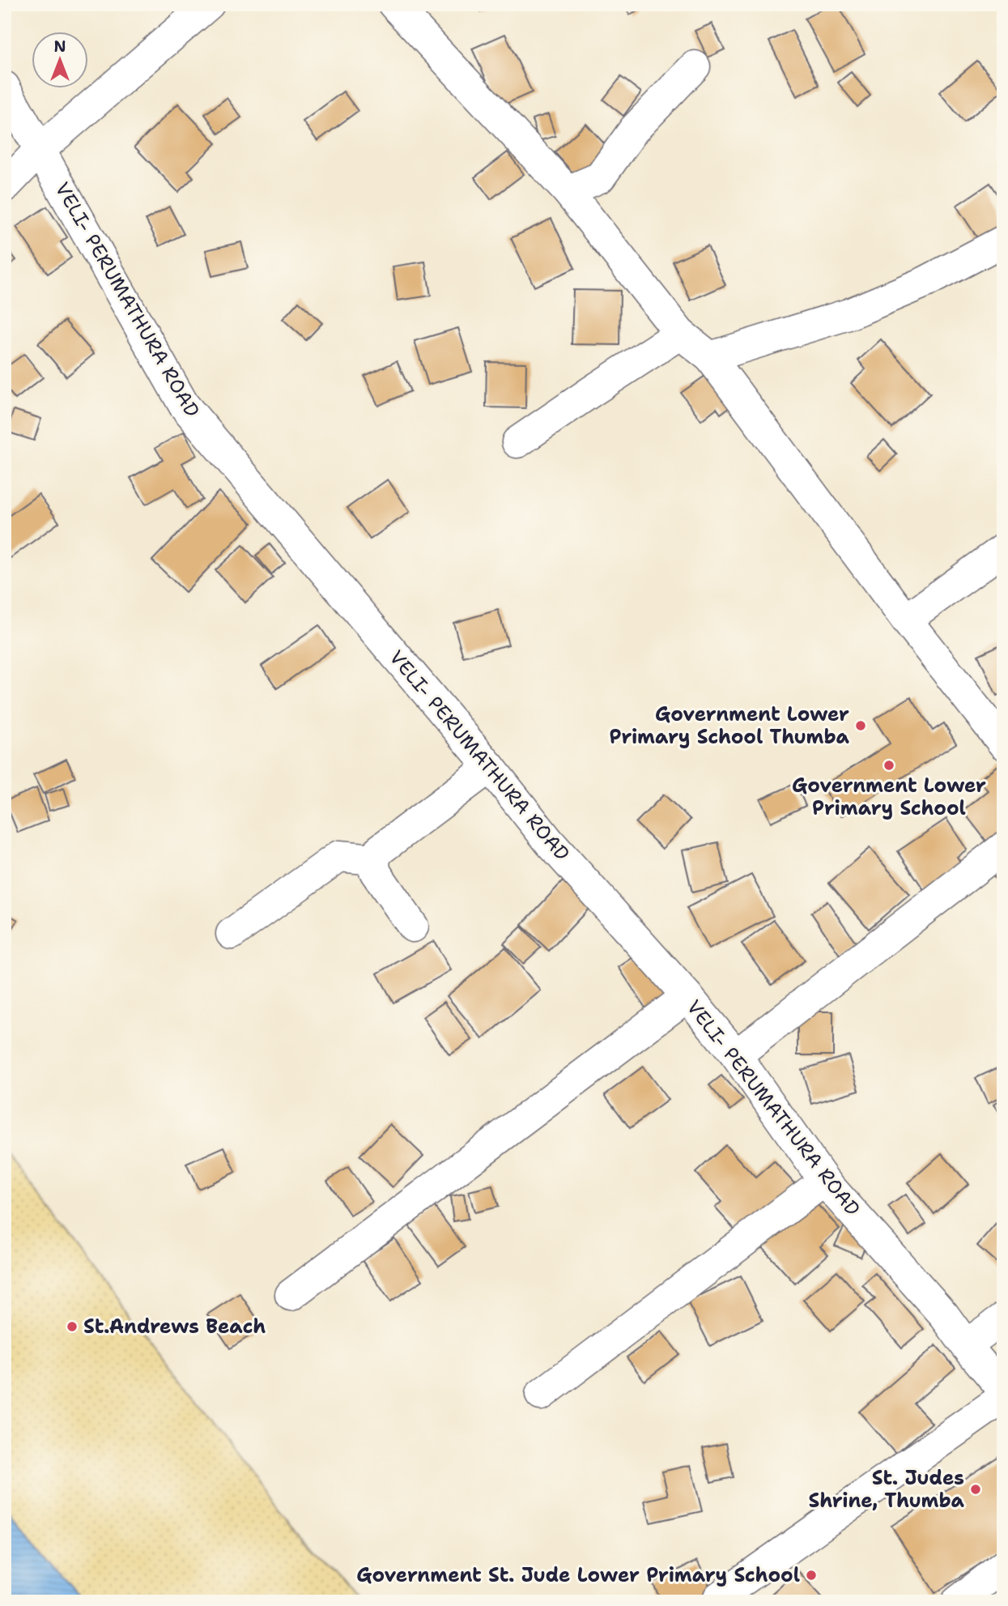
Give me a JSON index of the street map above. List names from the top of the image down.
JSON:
{
  "streets": {
    "street": ["VELI- PERUMATHURA ROAD"]
  },
  "places": [
    "Government Lower Primary School Thumba",
    "Government Lower Primary School",
    "St.Andrews Beach",
    "St. Judes Shrine, Thumba",
    "Government St. Jude Lower Primary School"
  ],
  "north": "top"
}
